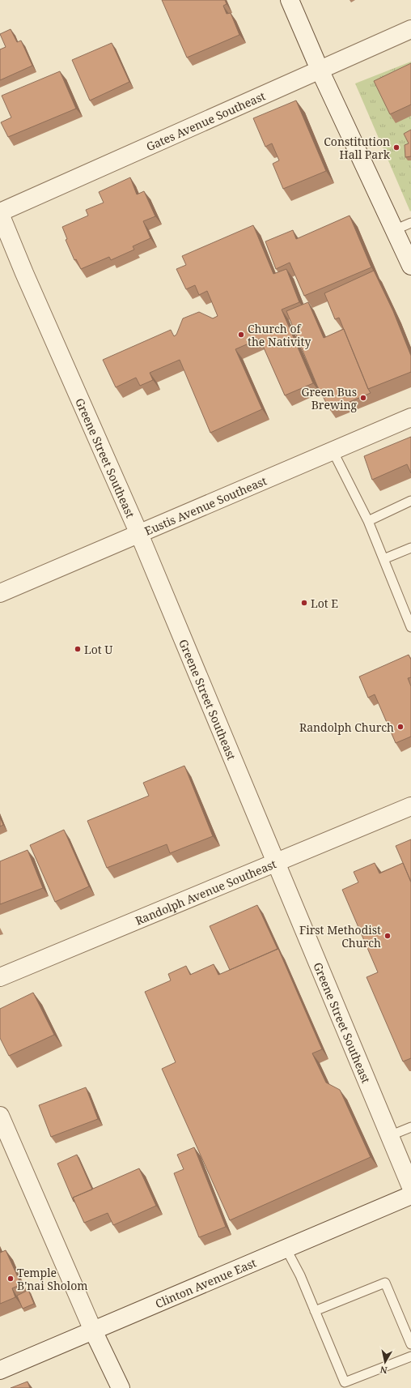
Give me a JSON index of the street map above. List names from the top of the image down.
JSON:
{
  "streets": {
    "street": [
      "Gates Avenue Southeast",
      "Greene Street Southeast",
      "Eustis Avenue Southeast",
      "Randolph Avenue Southeast",
      "Clinton Avenue East"
    ]
  },
  "crossings": [
    ["Gates Avenue Southeast", "Greene Street Southeast"],
    ["Greene Street Southeast", "Eustis Avenue Southeast"],
    ["Greene Street Southeast", "Randolph Avenue Southeast"]
  ],
  "places": [
    "Constitution Hall Park",
    "Church of the Nativity",
    "Green Bus Brewing",
    "Lot E",
    "Lot U",
    "Randolph Church",
    "First Methodist Church",
    "Temple B'nai Sholom"
  ],
  "north": "bottom"
}
